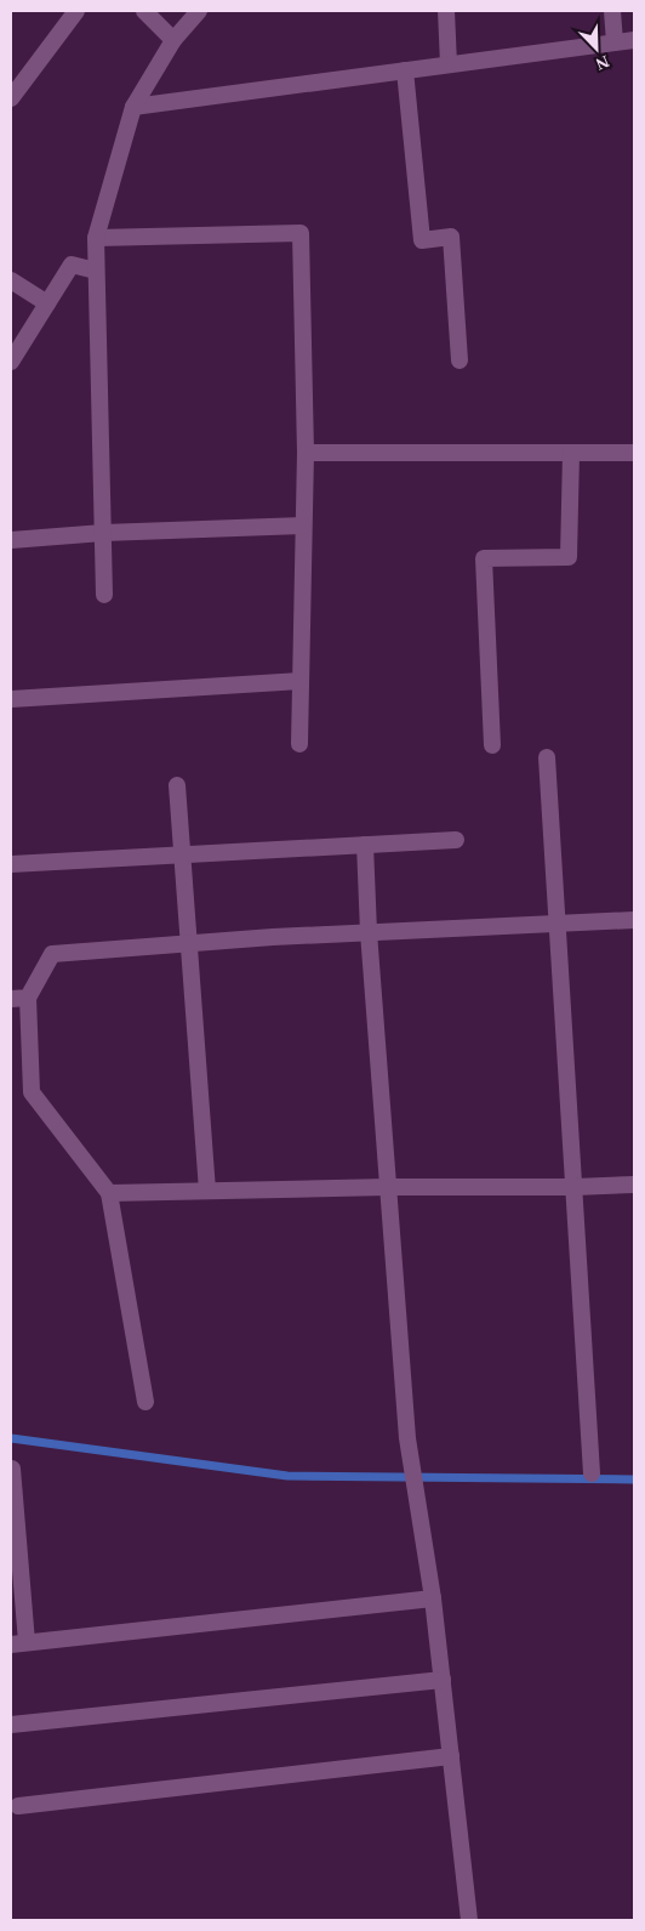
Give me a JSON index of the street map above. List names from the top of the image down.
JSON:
{
  "north": "bottom right"
}
